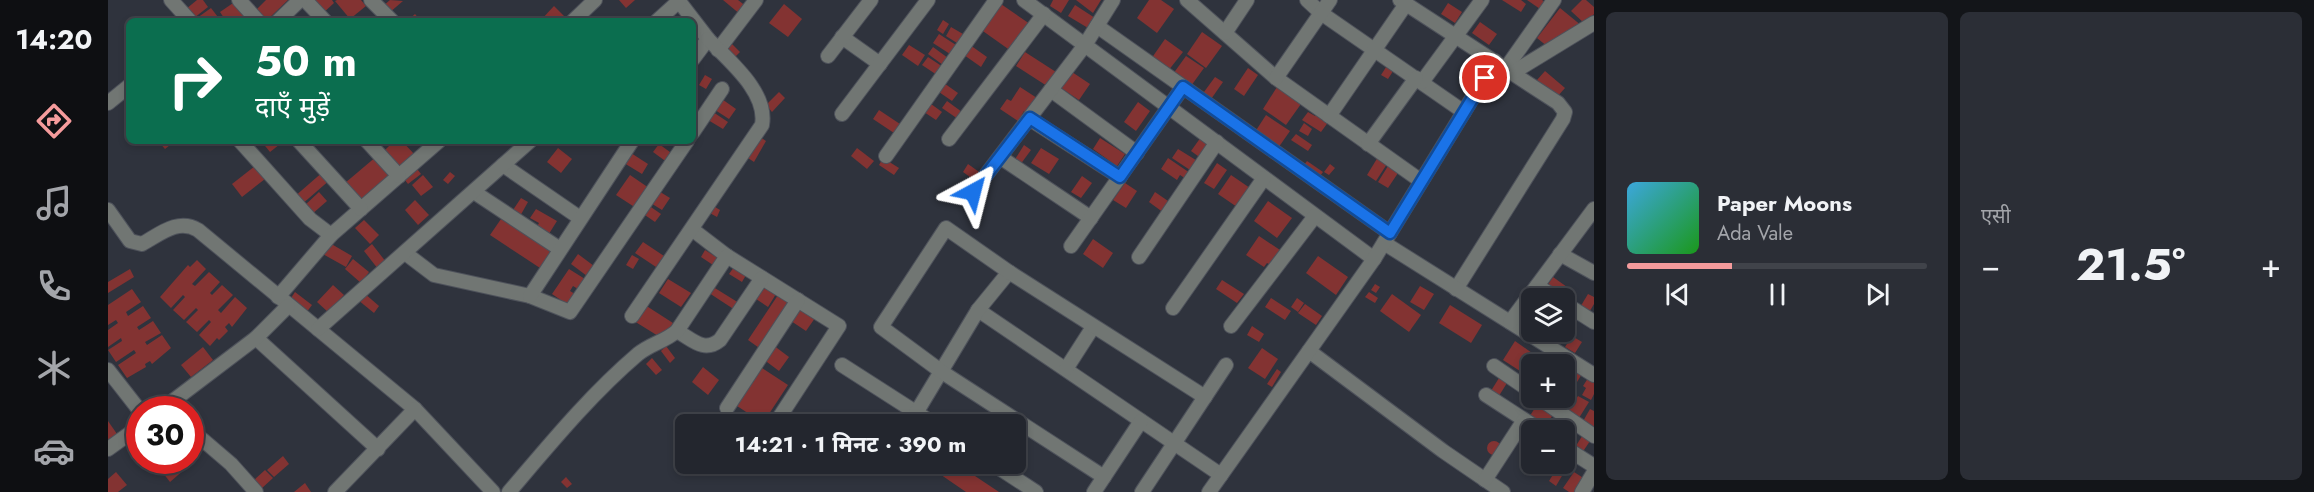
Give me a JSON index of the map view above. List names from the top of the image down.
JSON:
{
  "page": {
    "tabs": "14:20",
    "tile": "एसी",
    "turn": ["50 m", "दाएँ मुड़ें"],
    "song": ["Paper Moons", "Ada Vale"],
    "heat": ["−", "21.5°", "+"],
    "map_buttons": ["+", "−"],
    "limit": "30",
    "trip": "14:21 · 1 मिनट · 390 m"
  }
}
